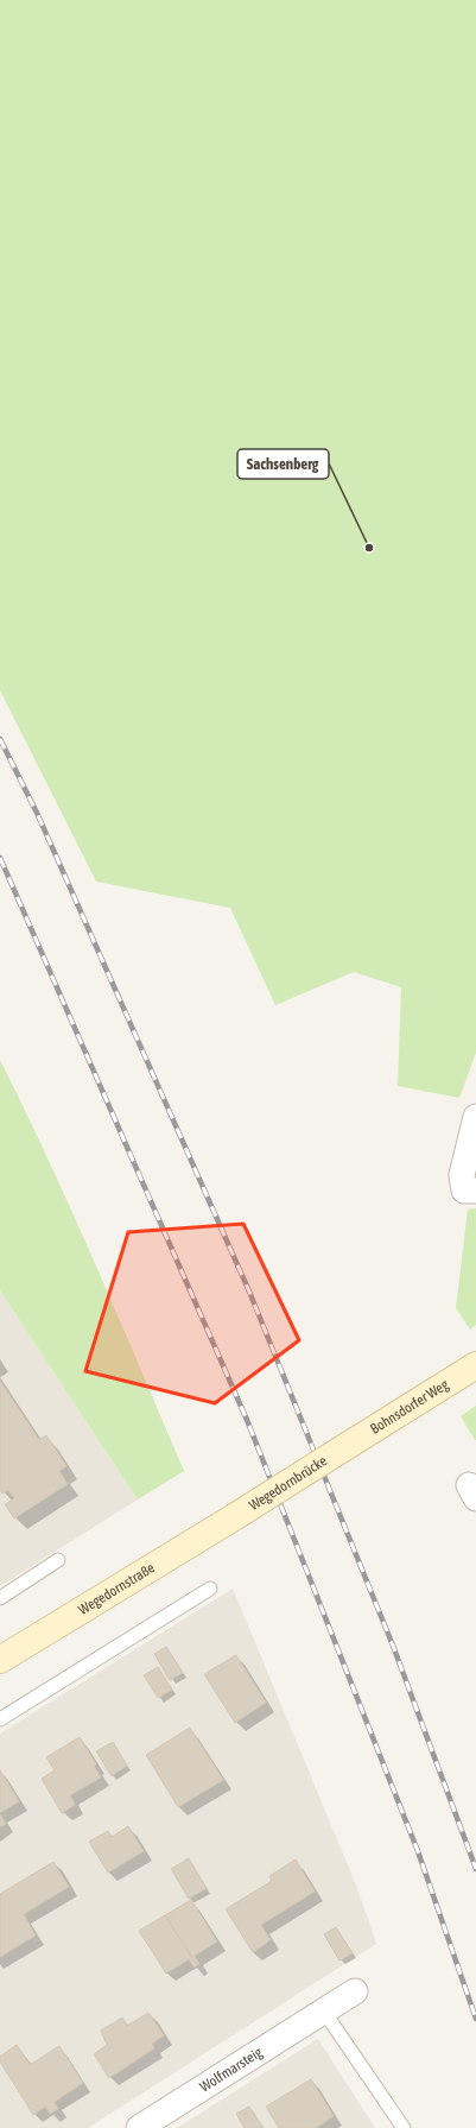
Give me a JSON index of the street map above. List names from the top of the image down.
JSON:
{
  "streets": {
    "street": [
      "Bohnsdorfer Weg",
      "Wegedornbrücke",
      "Wegedornstraße",
      "Wolfmarsteig"
    ]
  },
  "crossings": [
    ["Bohnsdorfer Weg", "Wegedornbrücke"],
    ["Wegedornbrücke", "Wegedornstraße"]
  ],
  "places": ["Sachsenberg"]
}
